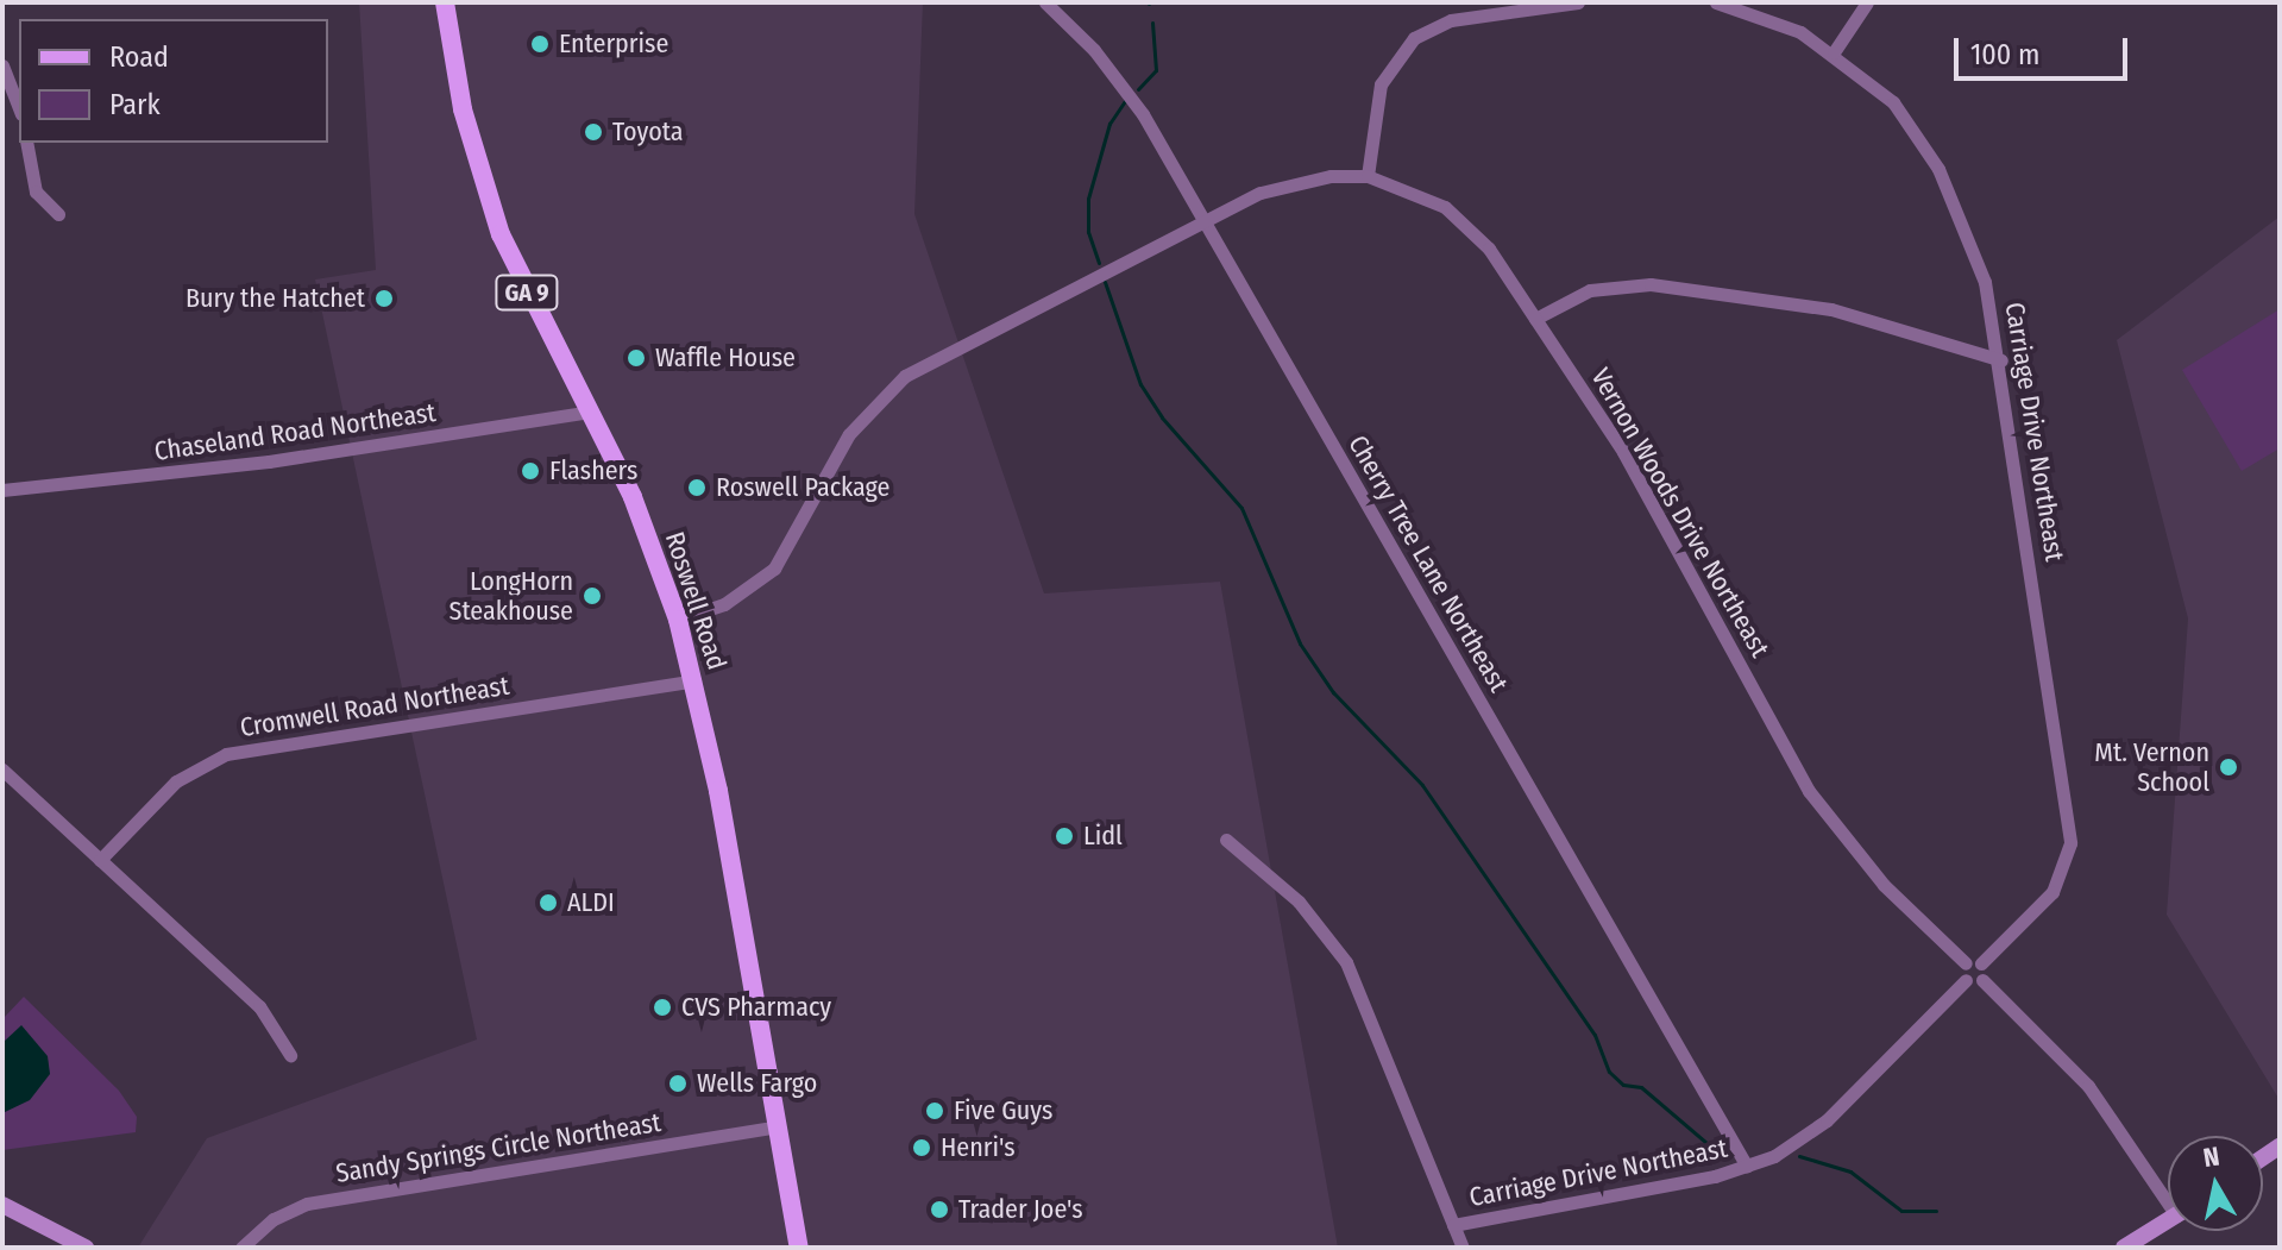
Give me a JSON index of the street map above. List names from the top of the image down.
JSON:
{
  "streets": {
    "main road": ["GA 9", "Roswell Road"],
    "street": [
      "Chaseland Road Northeast",
      "Carriage Drive Northeast",
      "Vernon Woods Drive Northeast",
      "Cherry Tree Lane Northeast",
      "Cromwell Road Northeast",
      "Sandy Springs Circle Northeast"
    ]
  },
  "crossings": [
    ["Chaseland Road Northeast", "Roswell Road"],
    ["Carriage Drive Northeast", "Cherry Tree Lane Northeast"],
    ["Vernon Woods Drive Northeast", "Cherry Tree Lane Northeast"],
    ["Vernon Woods Drive Northeast", "Roswell Road"],
    ["Roswell Road", "Cromwell Road Northeast"],
    ["Roswell Road", "Sandy Springs Circle Northeast"]
  ],
  "places": [
    "Enterprise",
    "Toyota",
    "Bury the Hatchet",
    "Waffle House",
    "Flashers",
    "Roswell Package",
    "LongHorn Steakhouse",
    "Mt. Vernon School",
    "Lidl",
    "ALDI",
    "CVS Pharmacy",
    "Wells Fargo",
    "Five Guys",
    "Henri's",
    "Trader Joe's"
  ],
  "legend": ["Road", "Park"],
  "scale_bar": "100 m",
  "north": "top"
}
